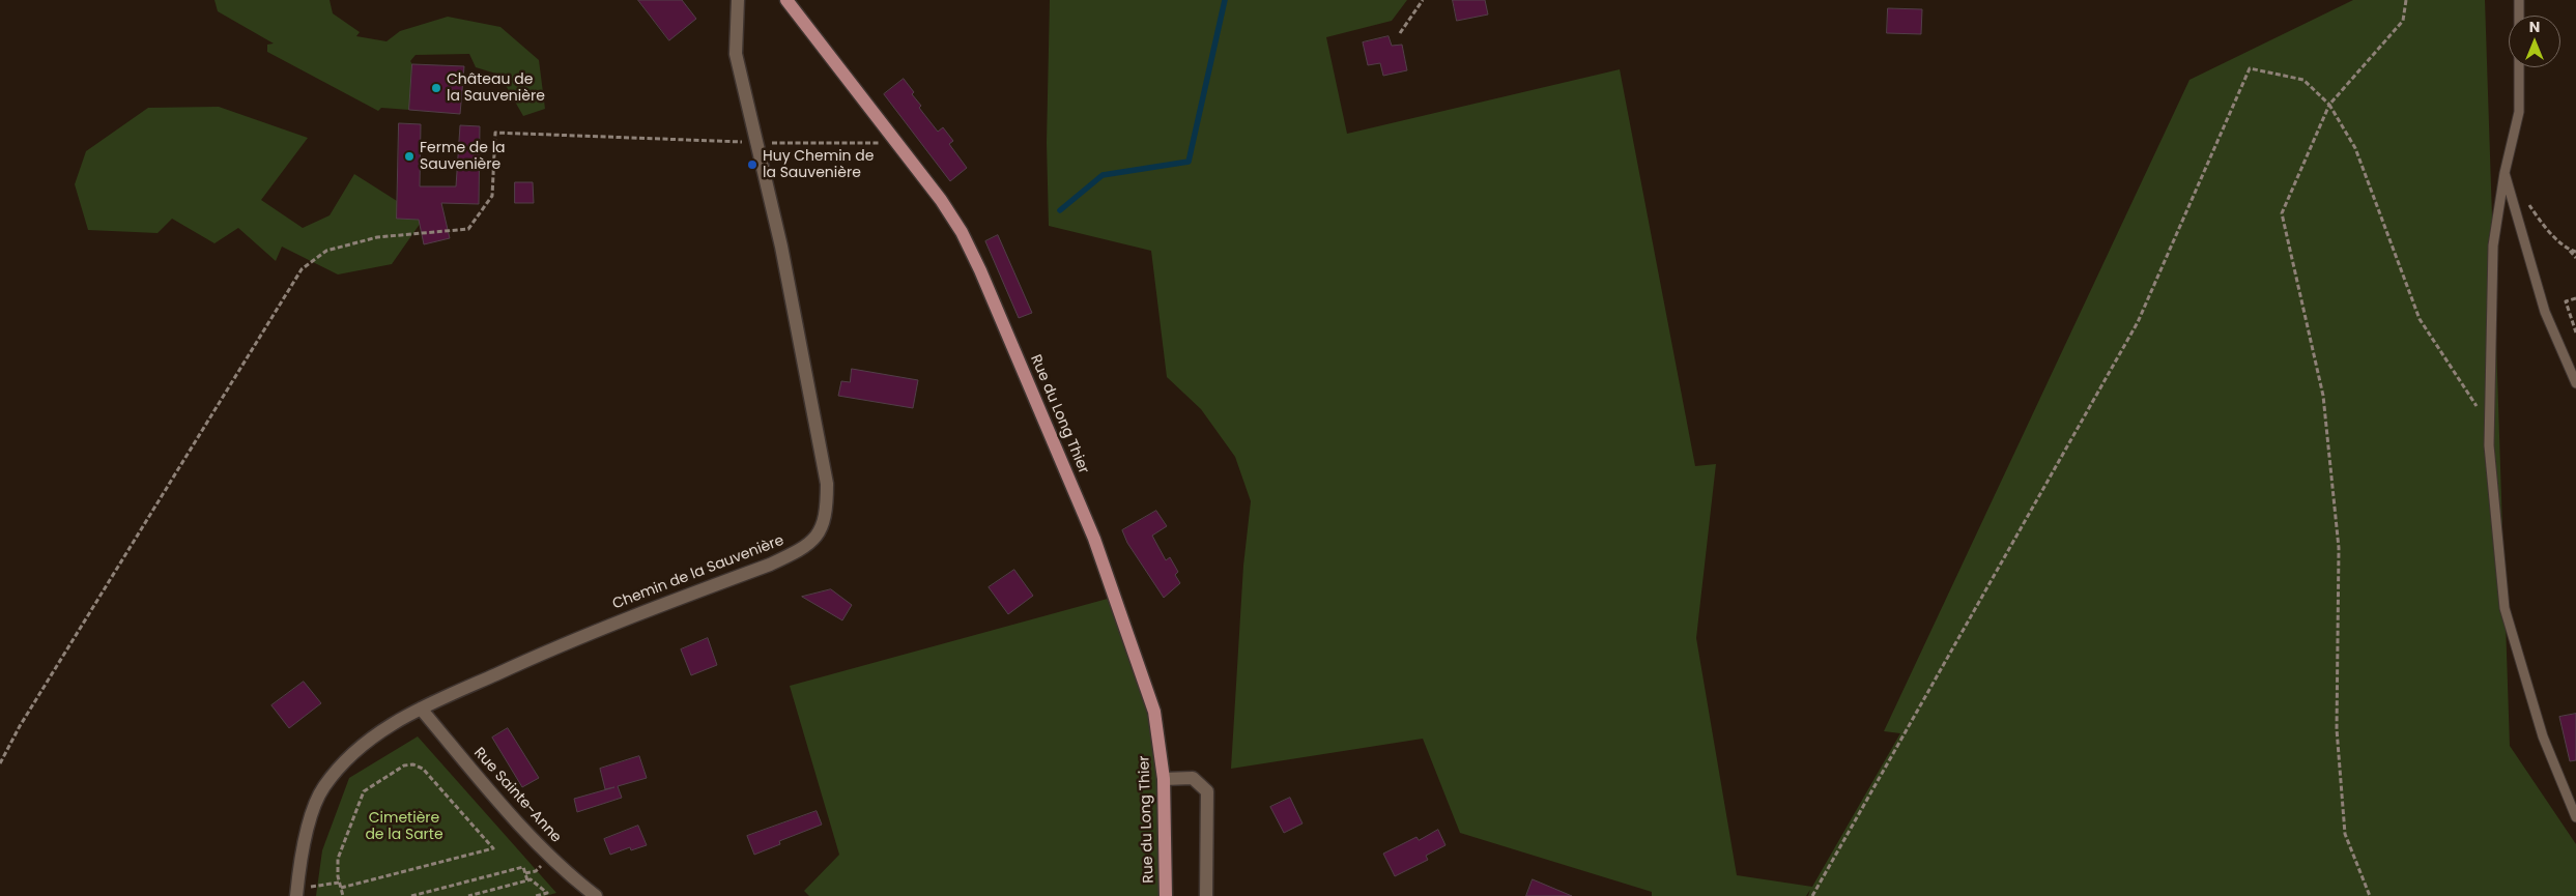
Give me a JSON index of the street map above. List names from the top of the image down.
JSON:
{
  "streets": {
    "main road": ["Rue du Long Thier"],
    "street": ["Chemin de la Sauvenière", "Rue Sainte-Anne"]
  },
  "crossings": [
    ["Chemin de la Sauvenière", "Rue Sainte-Anne"]
  ],
  "parks": ["Cimetière de la Sarte"],
  "places": ["Château de la Sauvenière", "Ferme de la Sauvenière", "Huy Chemin de la Sauvenière"],
  "north": "top"
}
